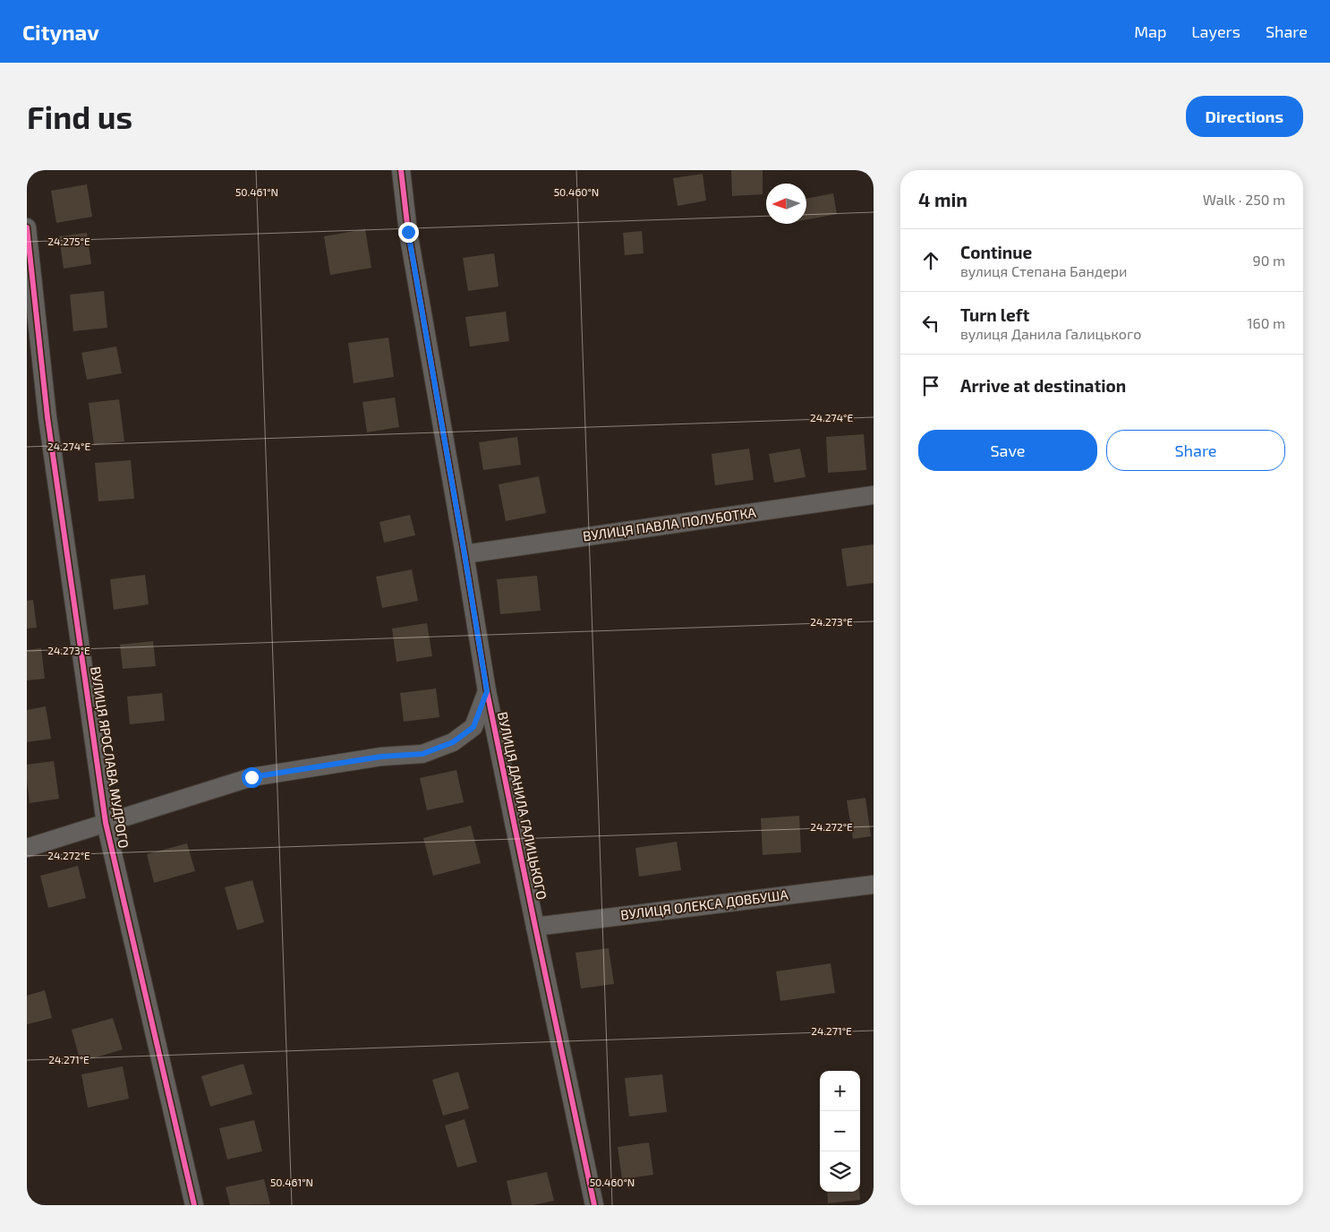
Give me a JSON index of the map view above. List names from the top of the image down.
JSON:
{
  "streets": {
    "street": [
      "ВУЛИЦЯ ПАВЛА ПОЛУБОТКА",
      "ВУЛИЦЯ ЯРОСЛАВА МУДРОГО",
      "ВУЛИЦЯ ДАНИЛА ГАЛИЦЬКОГО",
      "ВУЛИЦЯ ОЛЕКСА ДОВБУША"
    ]
  },
  "crossings": [
    ["ВУЛИЦЯ ПАВЛА ПОЛУБОТКА", "ВУЛИЦЯ ДАНИЛА ГАЛИЦЬКОГО"],
    ["ВУЛИЦЯ ДАНИЛА ГАЛИЦЬКОГО", "ВУЛИЦЯ ОЛЕКСА ДОВБУША"]
  ],
  "north": "left",
  "page": {
    "header": "Citynav",
    "nav": ["Map", "Layers", "Share"],
    "buttons": [
      "Directions",
      ["Save", "Share"]
    ],
    "title": "Find us",
    "heading": ["4 min", "Walk · 250 m"],
    "list": [
      ["Continue", "вулиця Степана Бандери", "90 m"],
      ["Turn left", "вулиця Данила Галицького", "160 m"],
      "Arrive at destination"
    ],
    "map_buttons": ["+", "−"]
  },
  "coordinates": [
    "50.461°N",
    "50.460°N",
    "24.275°E",
    "24.274°E",
    "24.273°E",
    "24.272°E",
    "24.271°E"
  ]
}
